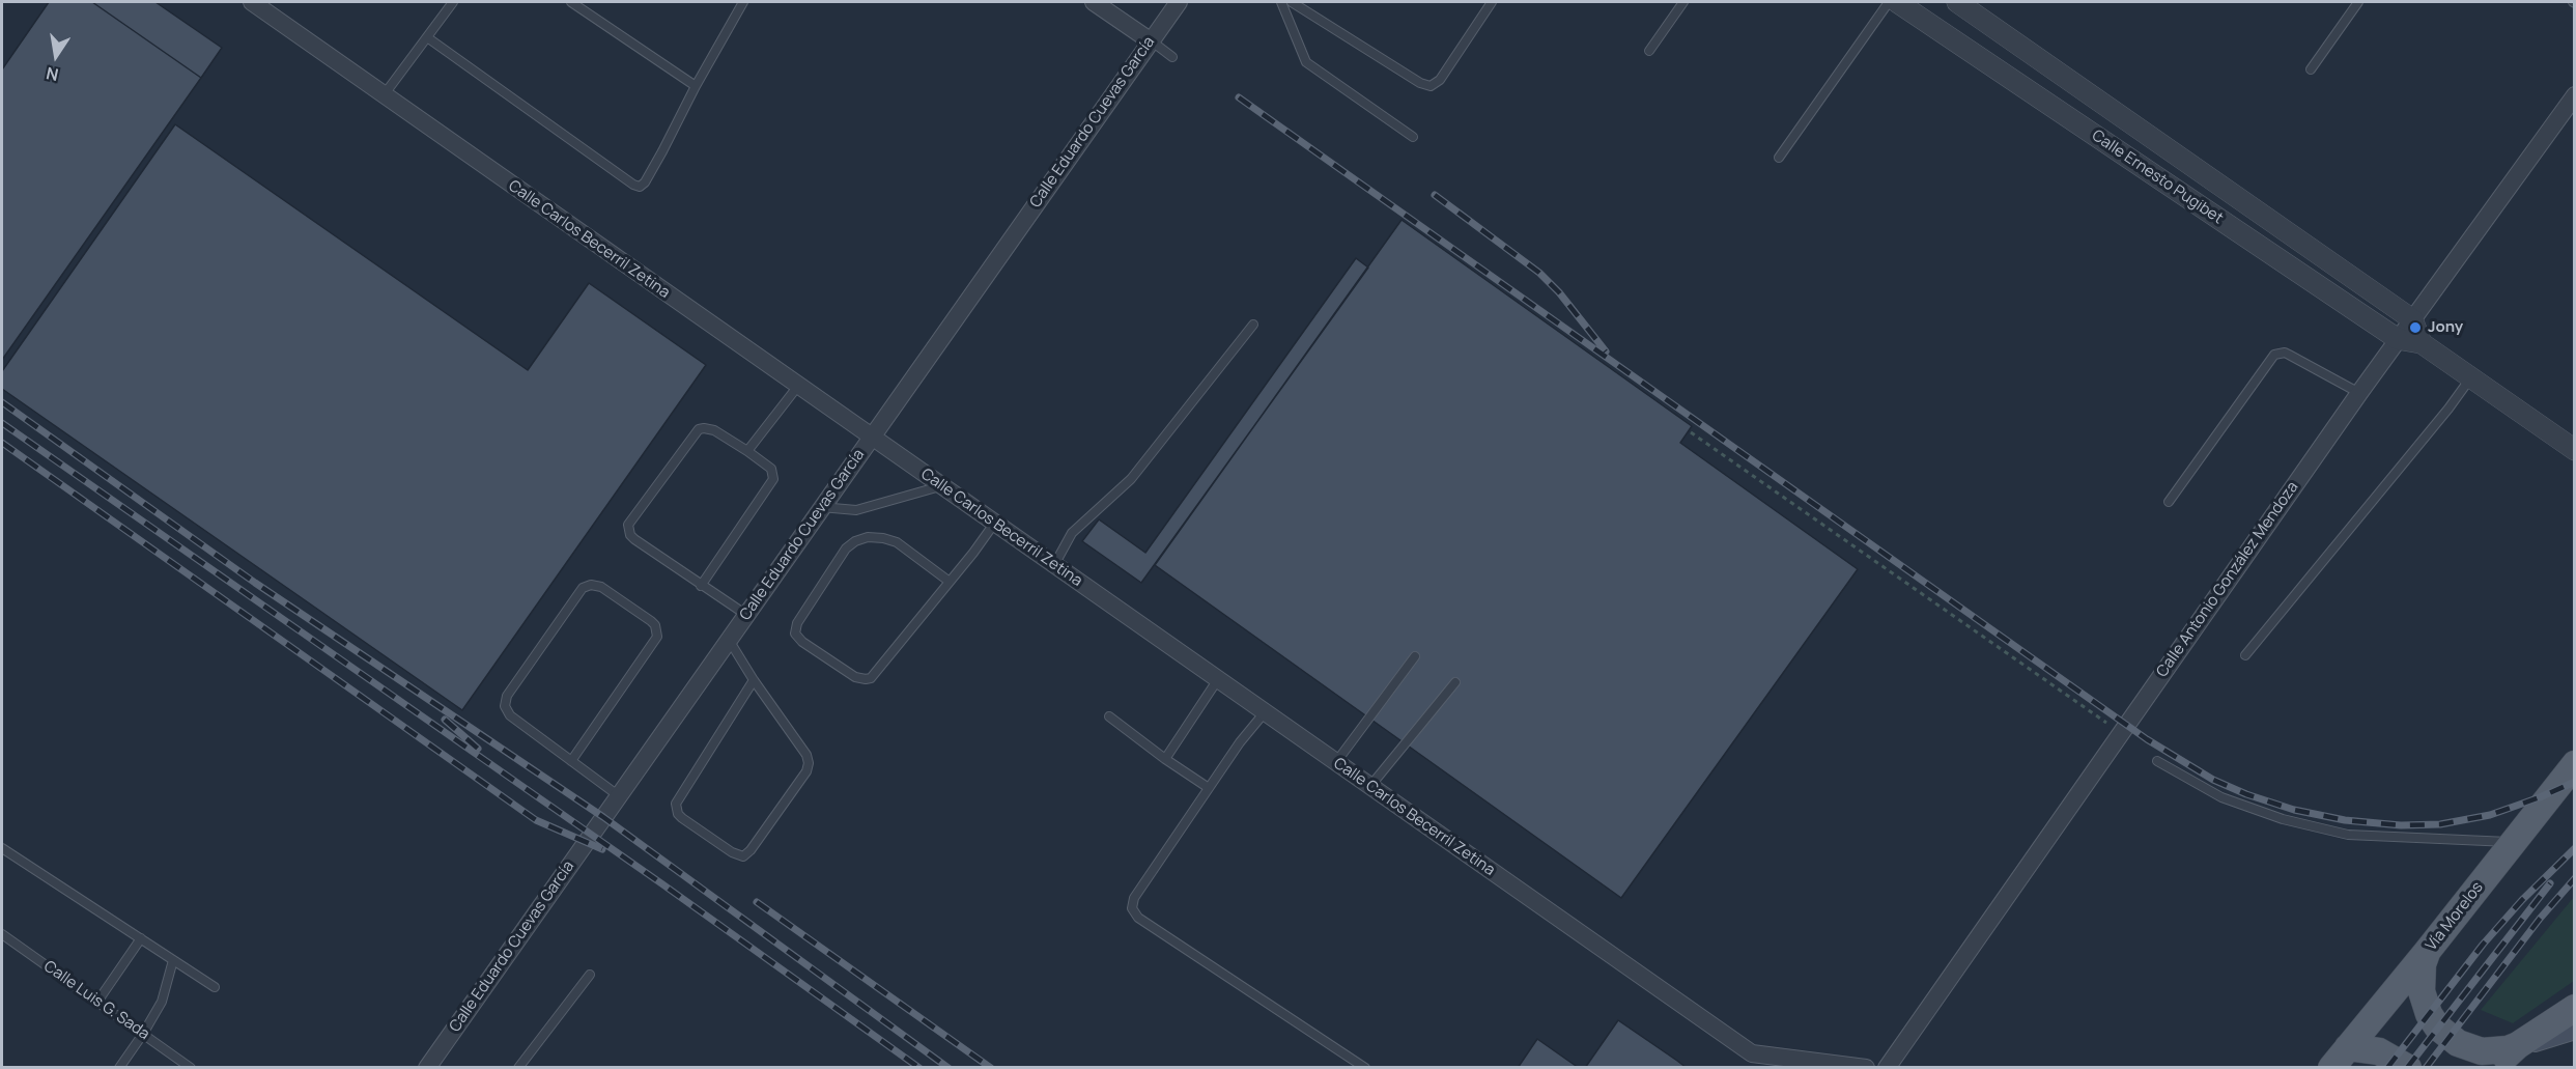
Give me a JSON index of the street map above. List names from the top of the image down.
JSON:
{
  "streets": {
    "main road": ["Vía Morelos"],
    "street": [
      "Calle Eduardo Cuevas García",
      "Calle Ernesto Pugibet",
      "Calle Carlos Becerril Zetina",
      "Calle Antonio González Mendoza"
    ],
    "lane": ["Calle Luis G. Sada"]
  },
  "crossings": [
    ["Calle Eduardo Cuevas García", "Calle Carlos Becerril Zetina"],
    ["Calle Ernesto Pugibet", "Calle Antonio González Mendoza"]
  ],
  "places": ["Jony"],
  "north": "bottom"
}
